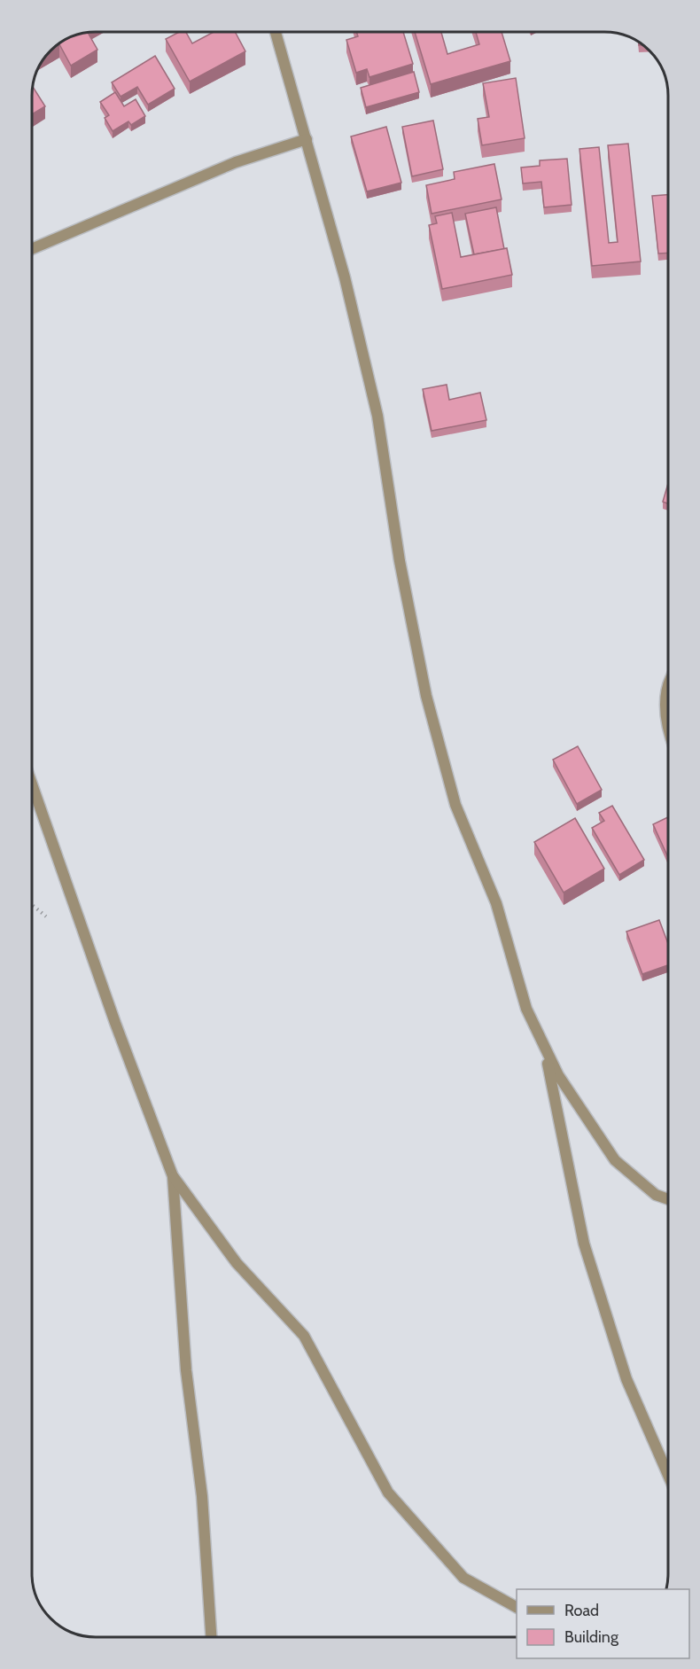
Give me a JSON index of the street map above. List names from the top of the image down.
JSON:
{
  "legend": ["Road", "Building"]
}
